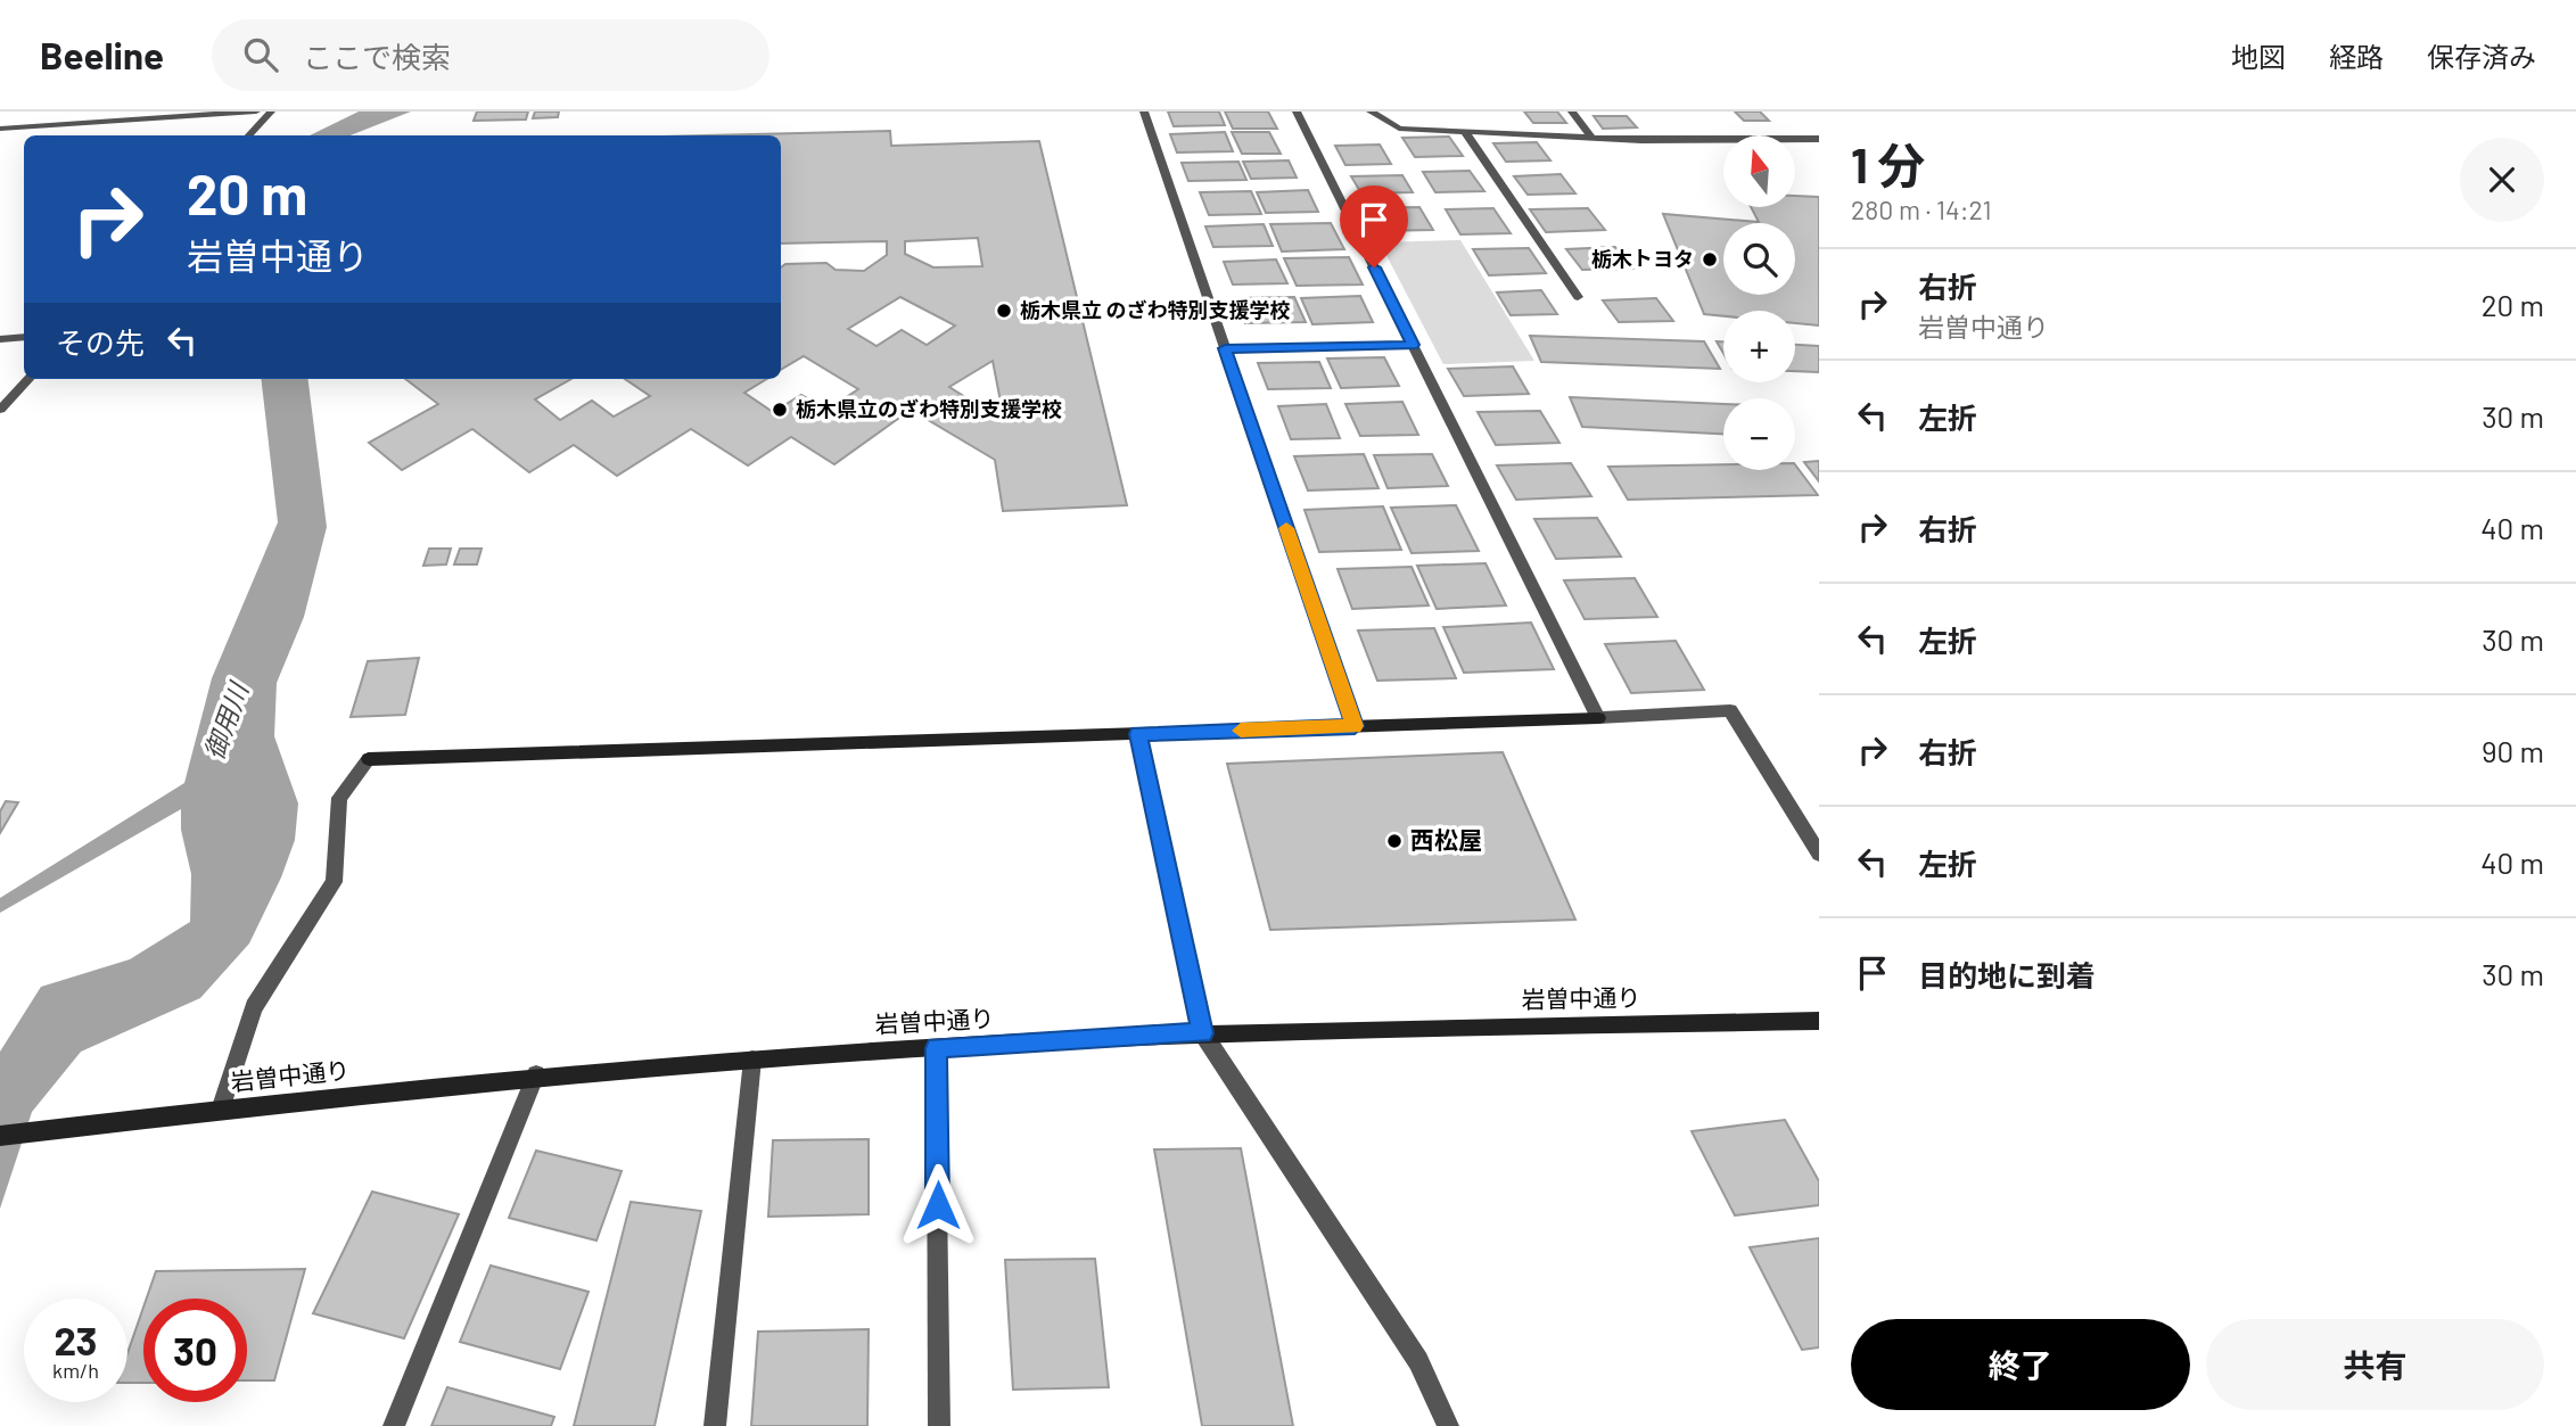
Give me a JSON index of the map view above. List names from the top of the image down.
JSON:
{
  "streets": {
    "street": ["岩曽中通り"]
  },
  "water": ["御用川"],
  "places": [
    "栃木トヨタ",
    "栃木県立 のざわ特別支援学校",
    "栃木県立のざわ特別支援学校",
    "西松屋"
  ],
  "north": "top",
  "page": {
    "header": "Beeline",
    "search": "ここで検索",
    "nav": ["地図", "経路", "保存済み"],
    "heading": ["1 分", "280 m · 14:21"],
    "map_buttons": ["+", "−"],
    "turn": ["20 m", "岩曽中通り"],
    "list": [
      {
        "name": "右折",
        "note": "岩曽中通り",
        "value": "20 m"
      },
      {
        "name": "左折",
        "value": "30 m"
      },
      {
        "name": "右折",
        "value": "40 m"
      },
      {
        "name": "左折",
        "value": "30 m"
      },
      {
        "name": "右折",
        "value": "90 m"
      },
      {
        "name": "左折",
        "value": "40 m"
      },
      {
        "name": "目的地に到着",
        "value": "30 m"
      }
    ],
    "then": "その先",
    "speed": "23 km/h",
    "limit": "30",
    "buttons": ["終了", "共有"]
  }
}
